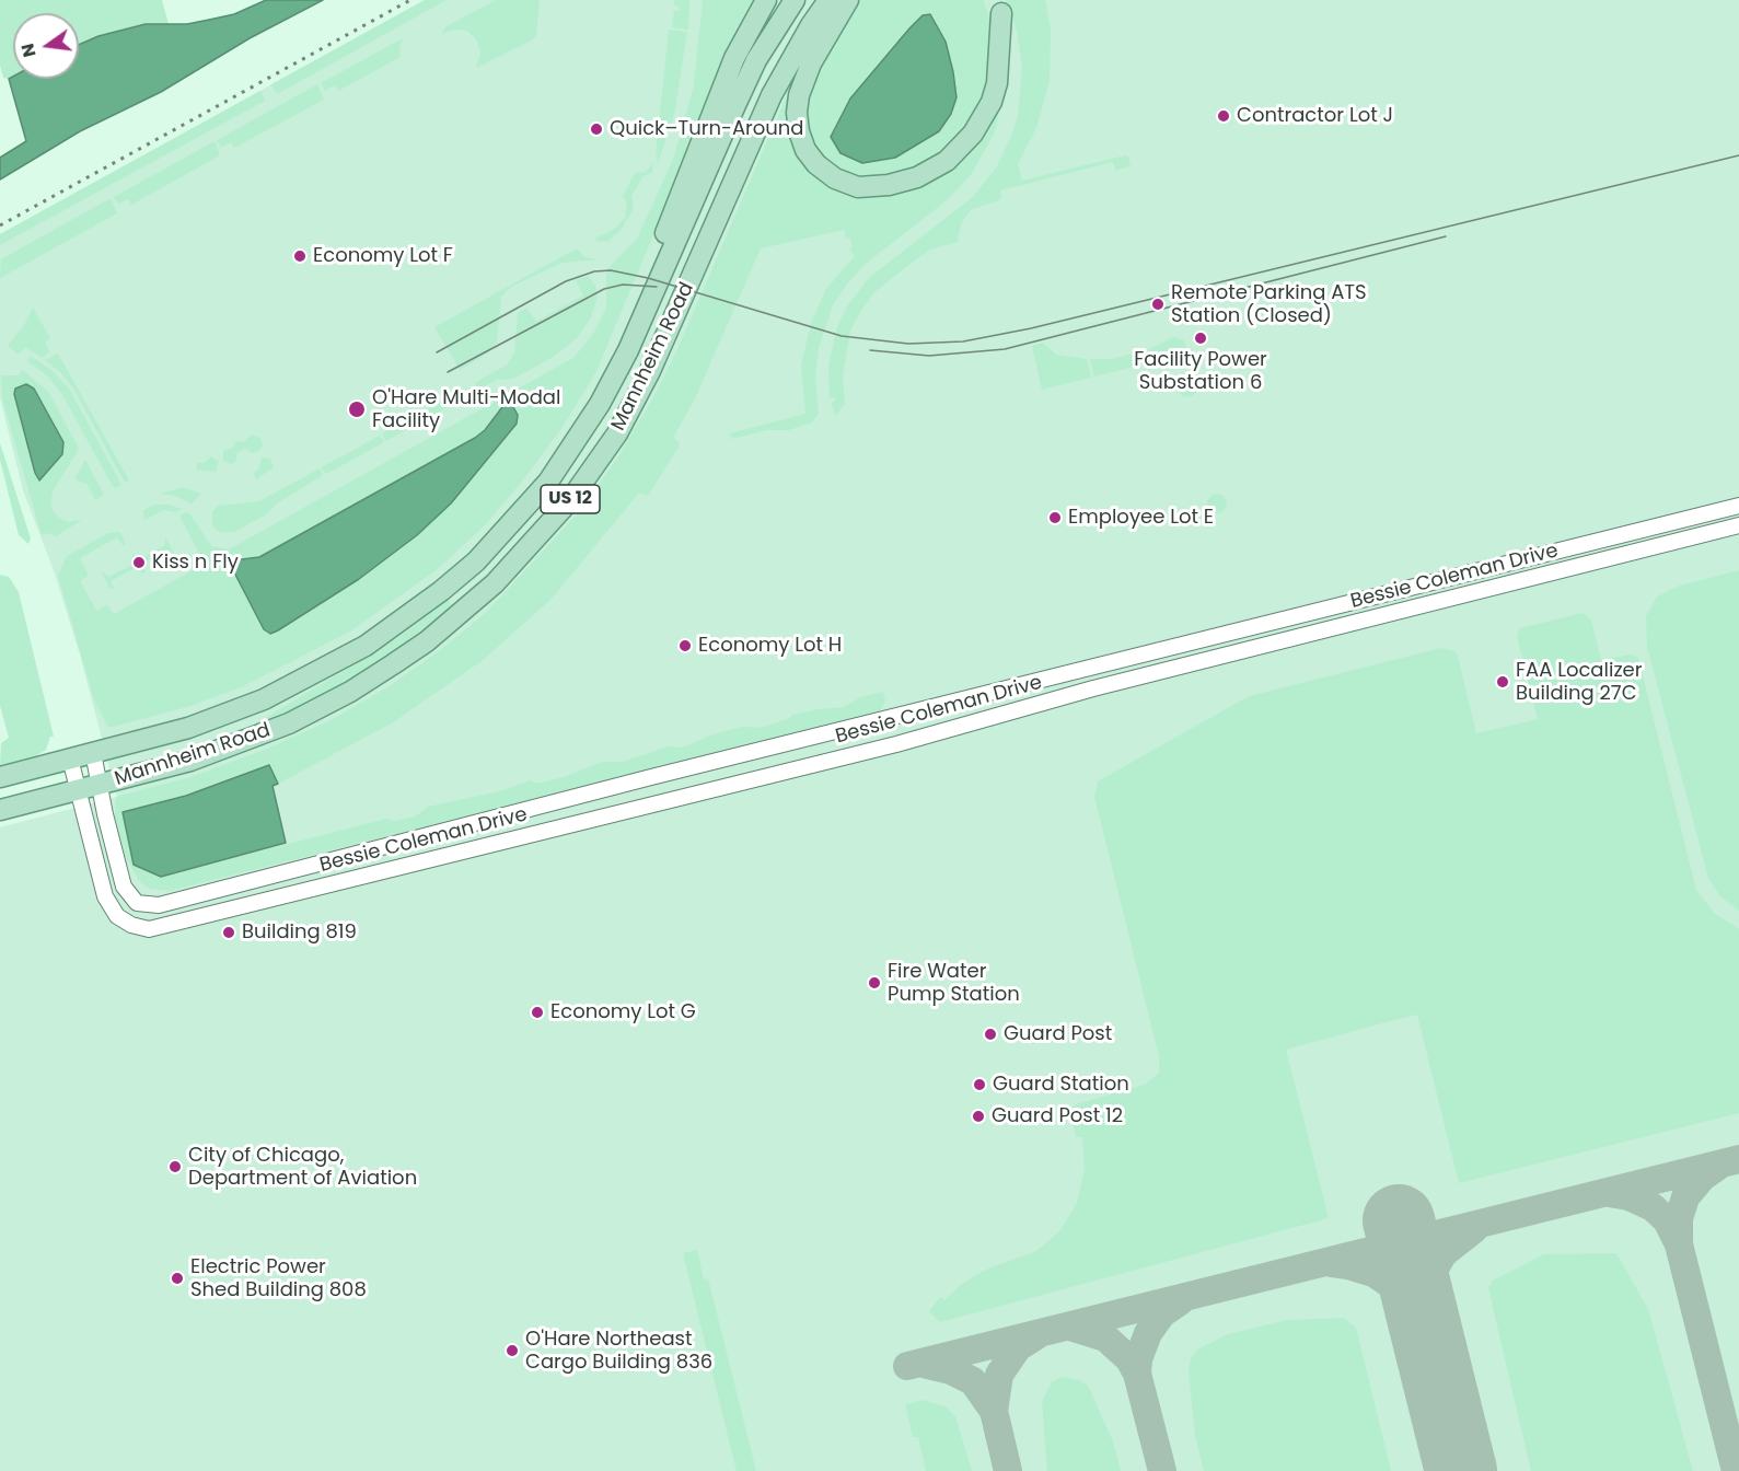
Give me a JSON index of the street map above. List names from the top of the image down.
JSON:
{
  "streets": {
    "main road": ["Mannheim Road", "US 12"],
    "street": ["Bessie Coleman Drive"]
  },
  "crossings": [
    ["Mannheim Road", "Bessie Coleman Drive"]
  ],
  "places": [
    "Contractor Lot J",
    "Quick–Turn-Around",
    "Economy Lot F",
    "Remote Parking ATS Station (Closed)",
    "Facility Power Substation 6",
    "O'Hare Multi-Modal Facility",
    "Employee Lot E",
    "Kiss n Fly",
    "Economy Lot H",
    "FAA Localizer Building 27C",
    "Building 819",
    "Fire Water Pump Station",
    "Economy Lot G",
    "Guard Post",
    "Guard Station",
    "Guard Post 12",
    "City of Chicago, Department of Aviation",
    "Electric Power Shed Building 808",
    "O'Hare Northeast Cargo Building 836"
  ],
  "north": "left"
}
